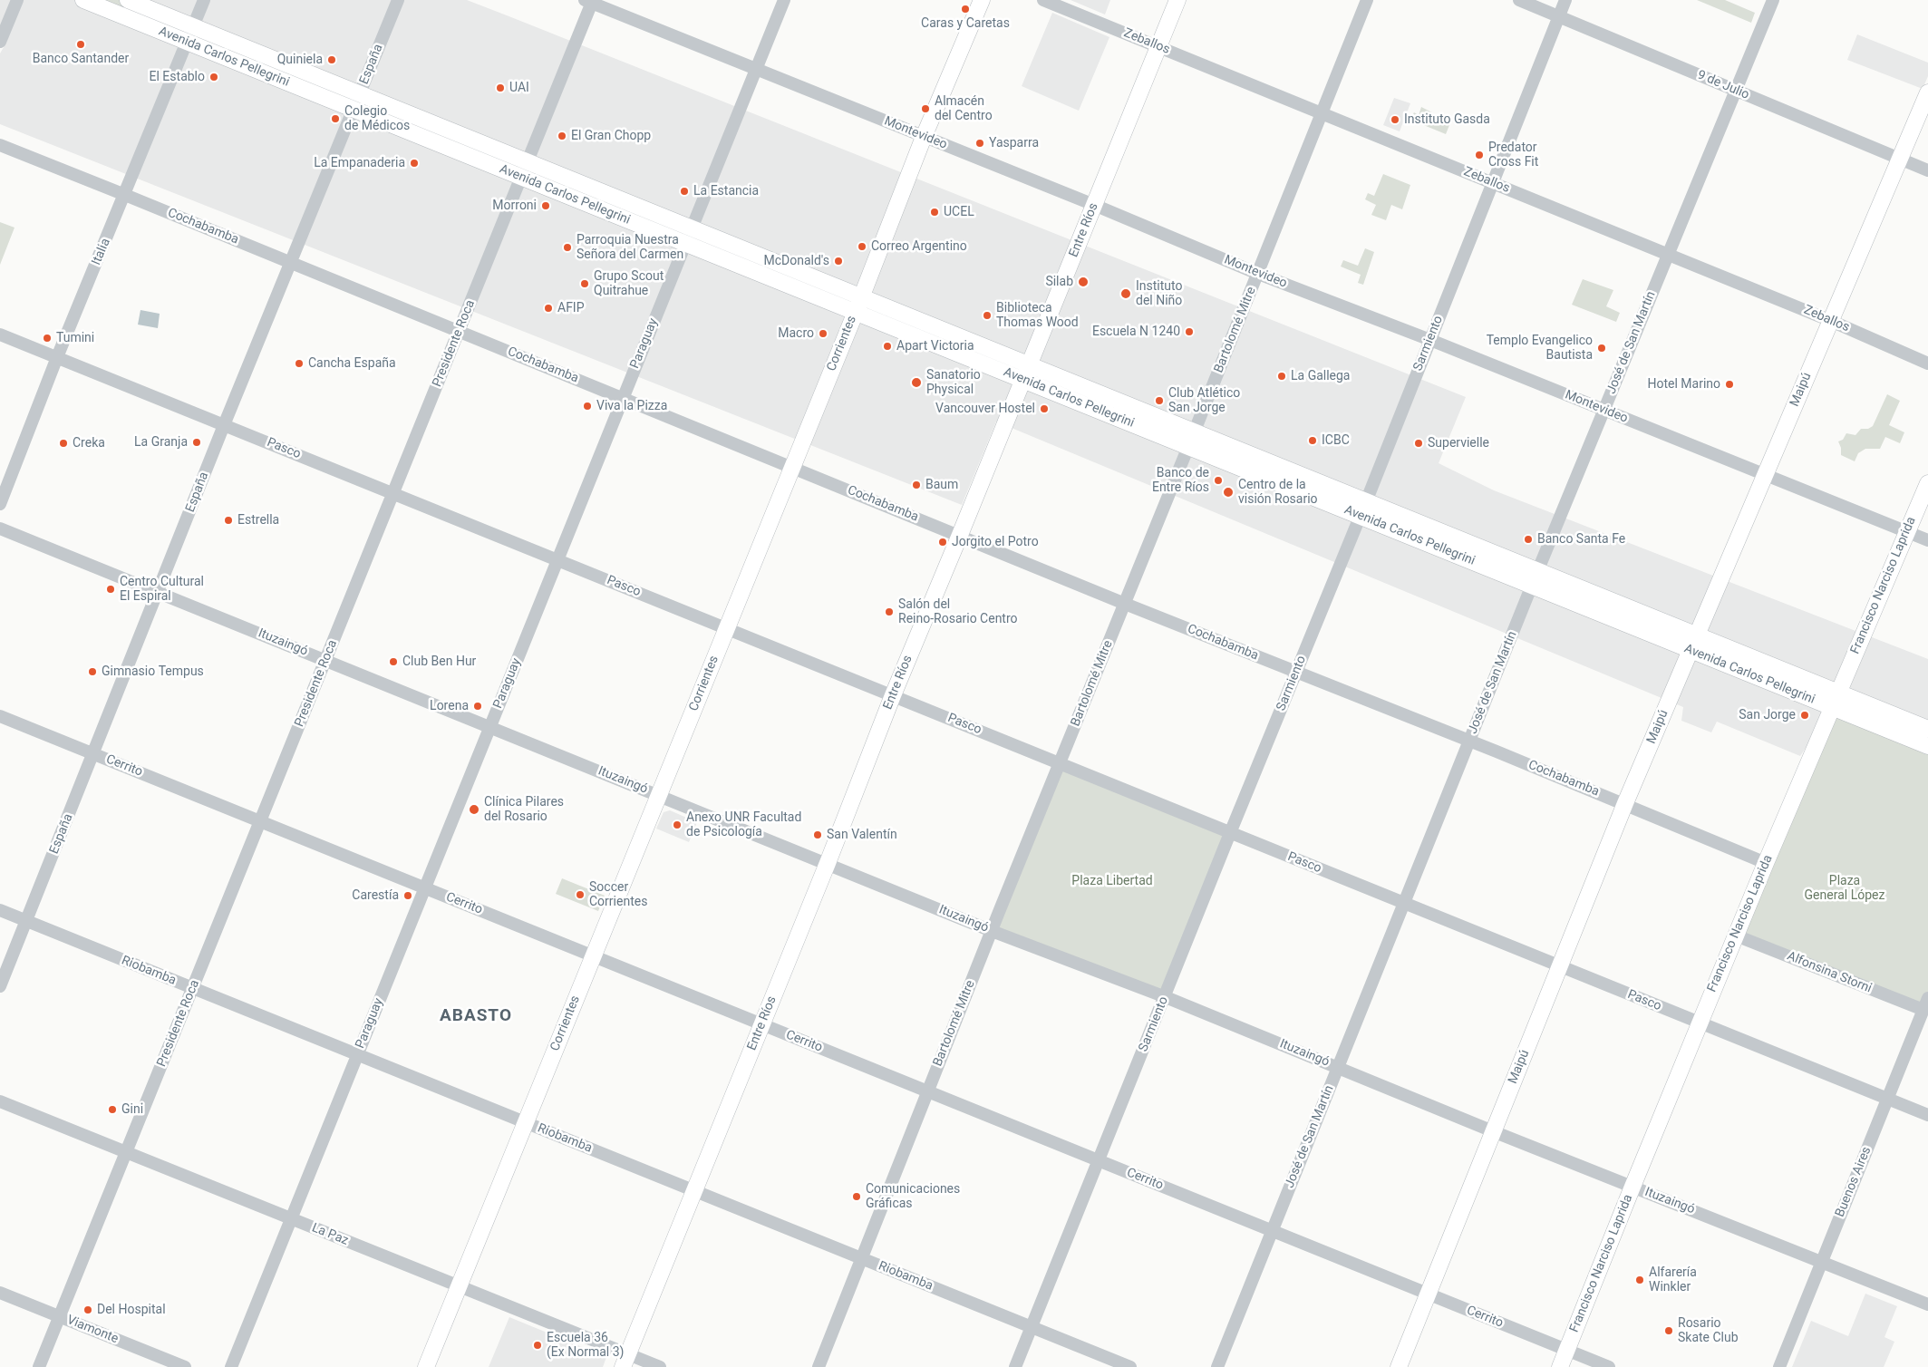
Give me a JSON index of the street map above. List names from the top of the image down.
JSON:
{
  "streets": {
    "main road": [
      "Avenida Carlos Pellegrini",
      "Entre Ríos",
      "Corrientes",
      "Maipú",
      "Francisco Narciso Laprida"
    ],
    "street": [
      "Zeballos",
      "España",
      "9 de Julio",
      "Montevideo",
      "Cochabamba",
      "Italia",
      "Bartolomé Mitre",
      "José de San Martín",
      "Presidente Roca",
      "Paraguay",
      "Sarmiento",
      "Pasco",
      "Ituzaingó",
      "Cerrito",
      "Riobamba",
      "Alfonsina Storni",
      "Buenos Aires",
      "La Paz",
      "Viamonte"
    ]
  },
  "crossings": [
    ["Zeballos", "Entre Ríos"],
    ["Zeballos", "Bartolomé Mitre"],
    ["Zeballos", "José de San Martín"],
    ["Zeballos", "Sarmiento"],
    ["Zeballos", "Maipú"],
    ["Avenida Carlos Pellegrini", "España"],
    ["Avenida Carlos Pellegrini", "Entre Ríos"],
    ["Avenida Carlos Pellegrini", "Italia"],
    ["Avenida Carlos Pellegrini", "Bartolomé Mitre"],
    ["Avenida Carlos Pellegrini", "José de San Martín"],
    ["Avenida Carlos Pellegrini", "Presidente Roca"],
    ["Avenida Carlos Pellegrini", "Paraguay"],
    ["Avenida Carlos Pellegrini", "Corrientes"],
    ["Avenida Carlos Pellegrini", "Sarmiento"],
    ["Avenida Carlos Pellegrini", "Maipú"],
    ["Avenida Carlos Pellegrini", "Francisco Narciso Laprida"],
    ["España", "Cochabamba"],
    ["España", "Pasco"],
    ["España", "Ituzaingó"],
    ["España", "Cerrito"],
    ["España", "Riobamba"],
    ["9 de Julio", "José de San Martín"],
    ["9 de Julio", "Sarmiento"],
    ["9 de Julio", "Maipú"],
    ["Montevideo", "Entre Ríos"],
    ["Montevideo", "Bartolomé Mitre"],
    ["Montevideo", "José de San Martín"],
    ["Montevideo", "Presidente Roca"],
    ["Montevideo", "Paraguay"],
    ["Montevideo", "Corrientes"],
    ["Montevideo", "Sarmiento"],
    ["Montevideo", "Maipú"],
    ["Montevideo", "Francisco Narciso Laprida"],
    ["Cochabamba", "Entre Ríos"],
    ["Cochabamba", "Italia"],
    ["Cochabamba", "Bartolomé Mitre"],
    ["Cochabamba", "José de San Martín"],
    ["Cochabamba", "Presidente Roca"],
    ["Cochabamba", "Paraguay"],
    ["Cochabamba", "Corrientes"],
    ["Cochabamba", "Sarmiento"],
    ["Cochabamba", "Maipú"],
    ["Cochabamba", "Francisco Narciso Laprida"],
    ["Entre Ríos", "Pasco"],
    ["Entre Ríos", "Ituzaingó"],
    ["Entre Ríos", "Cerrito"],
    ["Entre Ríos", "Riobamba"],
    ["Entre Ríos", "La Paz"],
    ["Italia", "Pasco"],
    ["Bartolomé Mitre", "Pasco"],
    ["Bartolomé Mitre", "Ituzaingó"],
    ["Bartolomé Mitre", "Cerrito"],
    ["Bartolomé Mitre", "Riobamba"],
    ["José de San Martín", "Pasco"],
    ["José de San Martín", "Ituzaingó"],
    ["José de San Martín", "Cerrito"],
    ["Presidente Roca", "Pasco"],
    ["Presidente Roca", "Ituzaingó"],
    ["Presidente Roca", "Cerrito"],
    ["Presidente Roca", "Riobamba"],
    ["Presidente Roca", "La Paz"],
    ["Presidente Roca", "Viamonte"],
    ["Paraguay", "Pasco"],
    ["Paraguay", "Ituzaingó"],
    ["Paraguay", "Cerrito"],
    ["Paraguay", "Riobamba"],
    ["Paraguay", "La Paz"],
    ["Corrientes", "Pasco"],
    ["Corrientes", "Ituzaingó"],
    ["Corrientes", "Cerrito"],
    ["Corrientes", "Riobamba"],
    ["Corrientes", "La Paz"],
    ["Sarmiento", "Pasco"],
    ["Sarmiento", "Ituzaingó"],
    ["Sarmiento", "Cerrito"],
    ["Sarmiento", "Riobamba"],
    ["Maipú", "Pasco"],
    ["Maipú", "Ituzaingó"],
    ["Maipú", "Cerrito"],
    ["Pasco", "Francisco Narciso Laprida"],
    ["Pasco", "Buenos Aires"],
    ["Francisco Narciso Laprida", "Ituzaingó"],
    ["Francisco Narciso Laprida", "Cerrito"],
    ["Francisco Narciso Laprida", "Alfonsina Storni"],
    ["Ituzaingó", "Buenos Aires"],
    ["Alfonsina Storni", "Buenos Aires"]
  ],
  "districts": ["ABASTO"],
  "parks": ["Plaza Libertad", "Plaza General López"],
  "places": [
    "Caras y Caretas",
    "Banco Santander",
    "Quiniela",
    "El Establo",
    "UAI",
    "Almacén del Centro",
    "Colegio de Médicos",
    "Instituto Gasda",
    "El Gran Chopp",
    "Yasparra",
    "Predator Cross Fit",
    "La Empanaderia",
    "La Estancia",
    "Morroni",
    "UCEL",
    "Correo Argentino",
    "Parroquia Nuestra Señora del Carmen",
    "McDonald's",
    "Silab",
    "Grupo Scout Quitrahue",
    "Instituto del Niño",
    "AFIP",
    "Biblioteca Thomas Wood",
    "Escuela N 1240",
    "Macro",
    "Tumini",
    "Apart Victoria",
    "Templo Evangelico Bautista",
    "Cancha España",
    "La Gallega",
    "Sanatorio Physical",
    "Hotel Marino",
    "Club Atlético San Jorge",
    "Viva la Pizza",
    "Vancouver Hostel",
    "ICBC",
    "La Granja",
    "Creka",
    "Supervielle",
    "Banco de Entre Ríos",
    "Baum",
    "Centro de la visión Rosario",
    "Estrella",
    "Banco Santa Fe",
    "Jorgito el Potro",
    "Centro Cultural El Espiral",
    "Salón del Reino-Rosario Centro",
    "Club Ben Hur",
    "Gimnasio Tempus",
    "Lorena",
    "San Jorge",
    "Clínica Pilares del Rosario",
    "Anexo UNR Facultad de Psicología",
    "San Valentín",
    "Soccer Corrientes",
    "Carestía",
    "Gini",
    "Comunicaciones Gráficas",
    "Alfarería Winkler",
    "Del Hospital",
    "Rosario Skate Club",
    "Escuela 36 (Ex Normal 3)"
  ]
}
